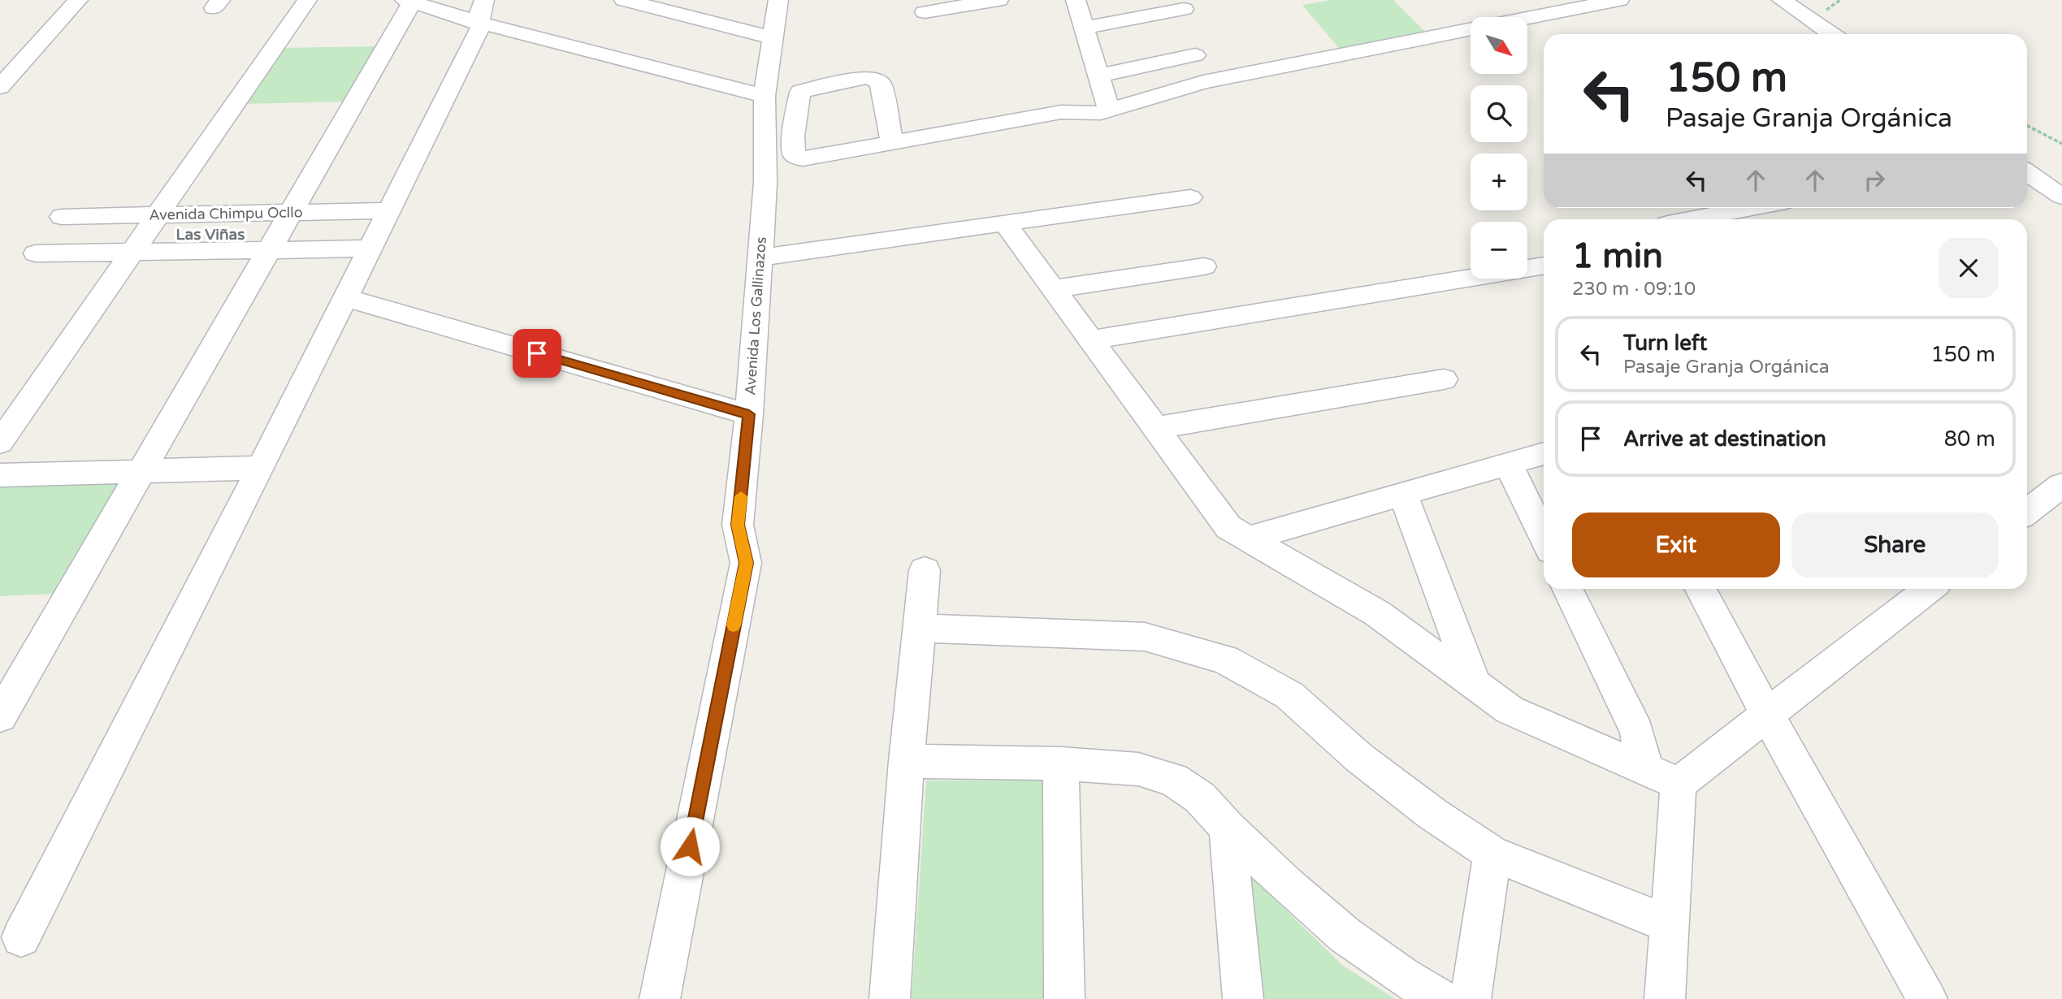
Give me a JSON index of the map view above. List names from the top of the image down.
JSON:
{
  "streets": {
    "street": ["Avenida Chimpu Ocllo", "Avenida Los Gallinazos"]
  },
  "districts": ["Las Viñas"],
  "north": "bottom right",
  "page": {
    "map_buttons": ["+", "−"],
    "turn": ["150 m", "Pasaje Granja Orgánica"],
    "heading": ["1 min", "230 m · 09:10"],
    "list": [
      {
        "name": "Turn left",
        "note": "Pasaje Granja Orgánica",
        "value": "150 m"
      },
      {
        "name": "Arrive at destination",
        "value": "80 m"
      }
    ],
    "buttons": ["Exit", "Share"]
  }
}
